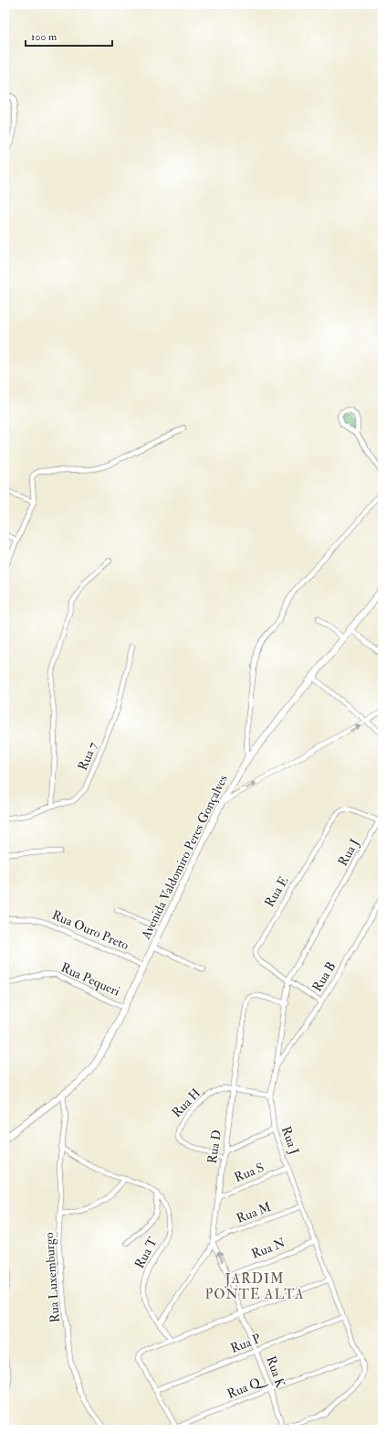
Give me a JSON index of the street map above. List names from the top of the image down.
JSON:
{
  "streets": {
    "street": [
      "Rua 7",
      "Rua J",
      "Avenida Valdomiro Peres Gonçalves",
      "Rua E",
      "Rua Ouro Preto",
      "Rua B",
      "Rua Pequeri",
      "Rua H",
      "Rua D",
      "Rua S",
      "Rua M",
      "Rua N",
      "Rua T",
      "Rua Luxemburgo",
      "Rua P",
      "Rua K",
      "Rua Q"
    ]
  },
  "crossings": [
    ["Rua J", "Rua E"],
    ["Rua J", "Rua B"],
    ["Rua J", "Rua H"],
    ["Rua J", "Rua D"],
    ["Rua J", "Rua S"],
    ["Rua J", "Rua M"],
    ["Rua J", "Rua N"],
    ["Rua J", "Rua P"],
    ["Rua J", "Rua K"],
    ["Rua J", "Rua Q"],
    ["Avenida Valdomiro Peres Gonçalves", "Rua Ouro Preto"],
    ["Avenida Valdomiro Peres Gonçalves", "Rua Pequeri"],
    ["Avenida Valdomiro Peres Gonçalves", "Rua Luxemburgo"],
    ["Rua E", "Rua B"],
    ["Rua H", "Rua D"],
    ["Rua D", "Rua S"],
    ["Rua D", "Rua M"],
    ["Rua D", "Rua T"],
    ["Rua D", "Rua K"],
    ["Rua M", "Rua K"],
    ["Rua N", "Rua K"],
    ["Rua T", "Rua Luxemburgo"],
    ["Rua P", "Rua K"],
    ["Rua K", "Rua Q"]
  ],
  "districts": ["JARDIM PONTE ALTA"],
  "scale_bar": "100 m"
}
